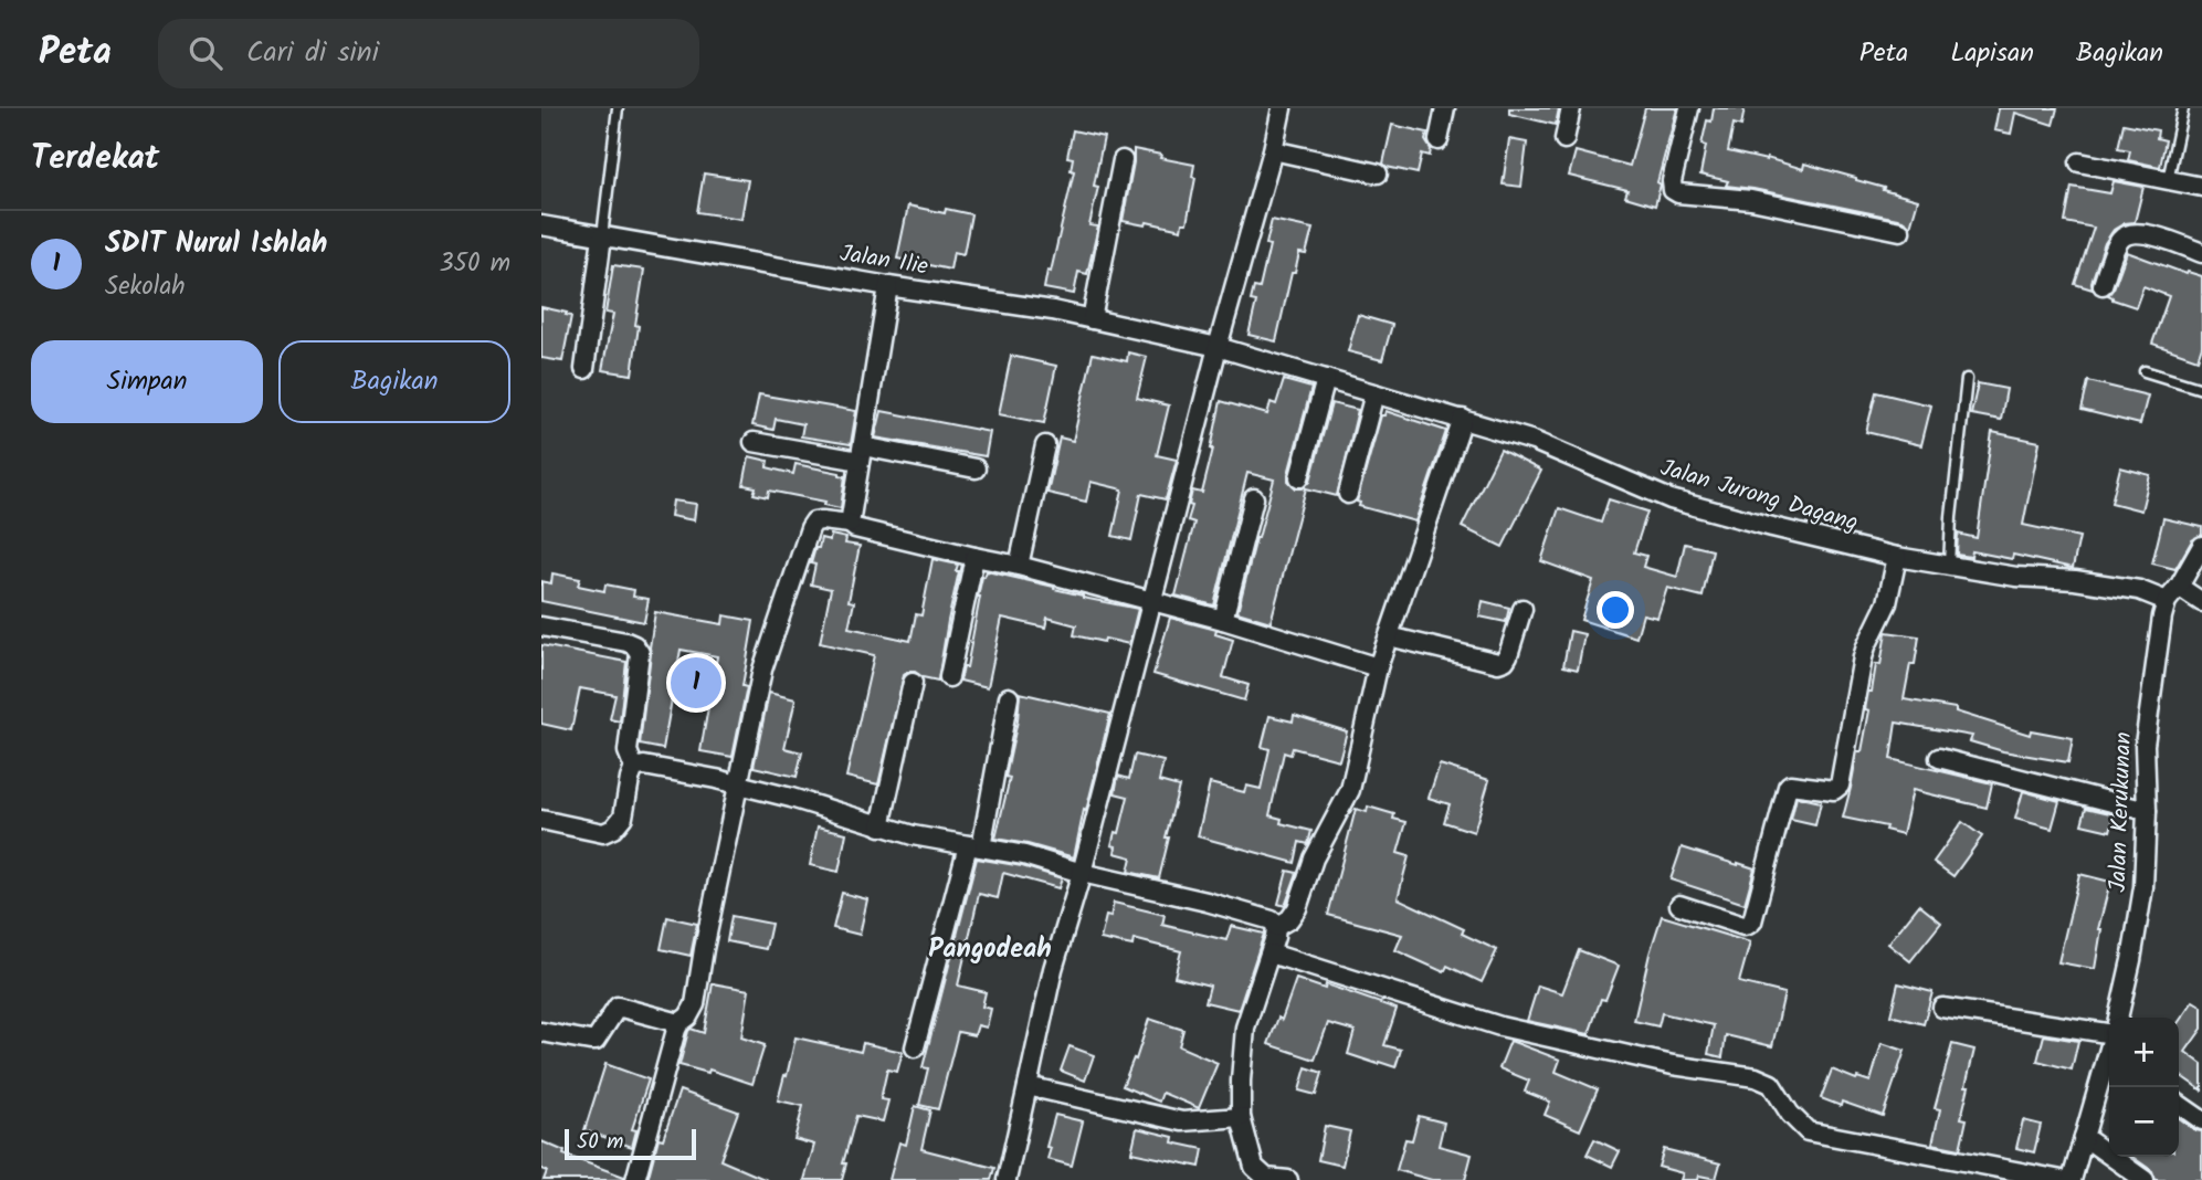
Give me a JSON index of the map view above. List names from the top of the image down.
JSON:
{
  "streets": {
    "street": ["Jalan Ilie", "Jalan Jurong Dagang", "Jalan Kerukunan"]
  },
  "crossings": [
    ["Jalan Ilie", "Jalan Jurong Dagang"],
    ["Jalan Jurong Dagang", "Jalan Kerukunan"]
  ],
  "districts": ["Pangodeah"],
  "scale_bar": "50 m",
  "page": {
    "header": "Peta",
    "search": "Cari di sini",
    "nav": ["Peta", "Lapisan", "Bagikan"],
    "heading": "Terdekat",
    "list": [
      {
        "mark": "1",
        "name": "SDIT Nurul Ishlah",
        "note": "Sekolah",
        "value": "350 m"
      }
    ],
    "buttons": ["Simpan", "Bagikan"],
    "pins": "1",
    "map_buttons": ["+", "−"],
    "scale": "50 m"
  }
}
